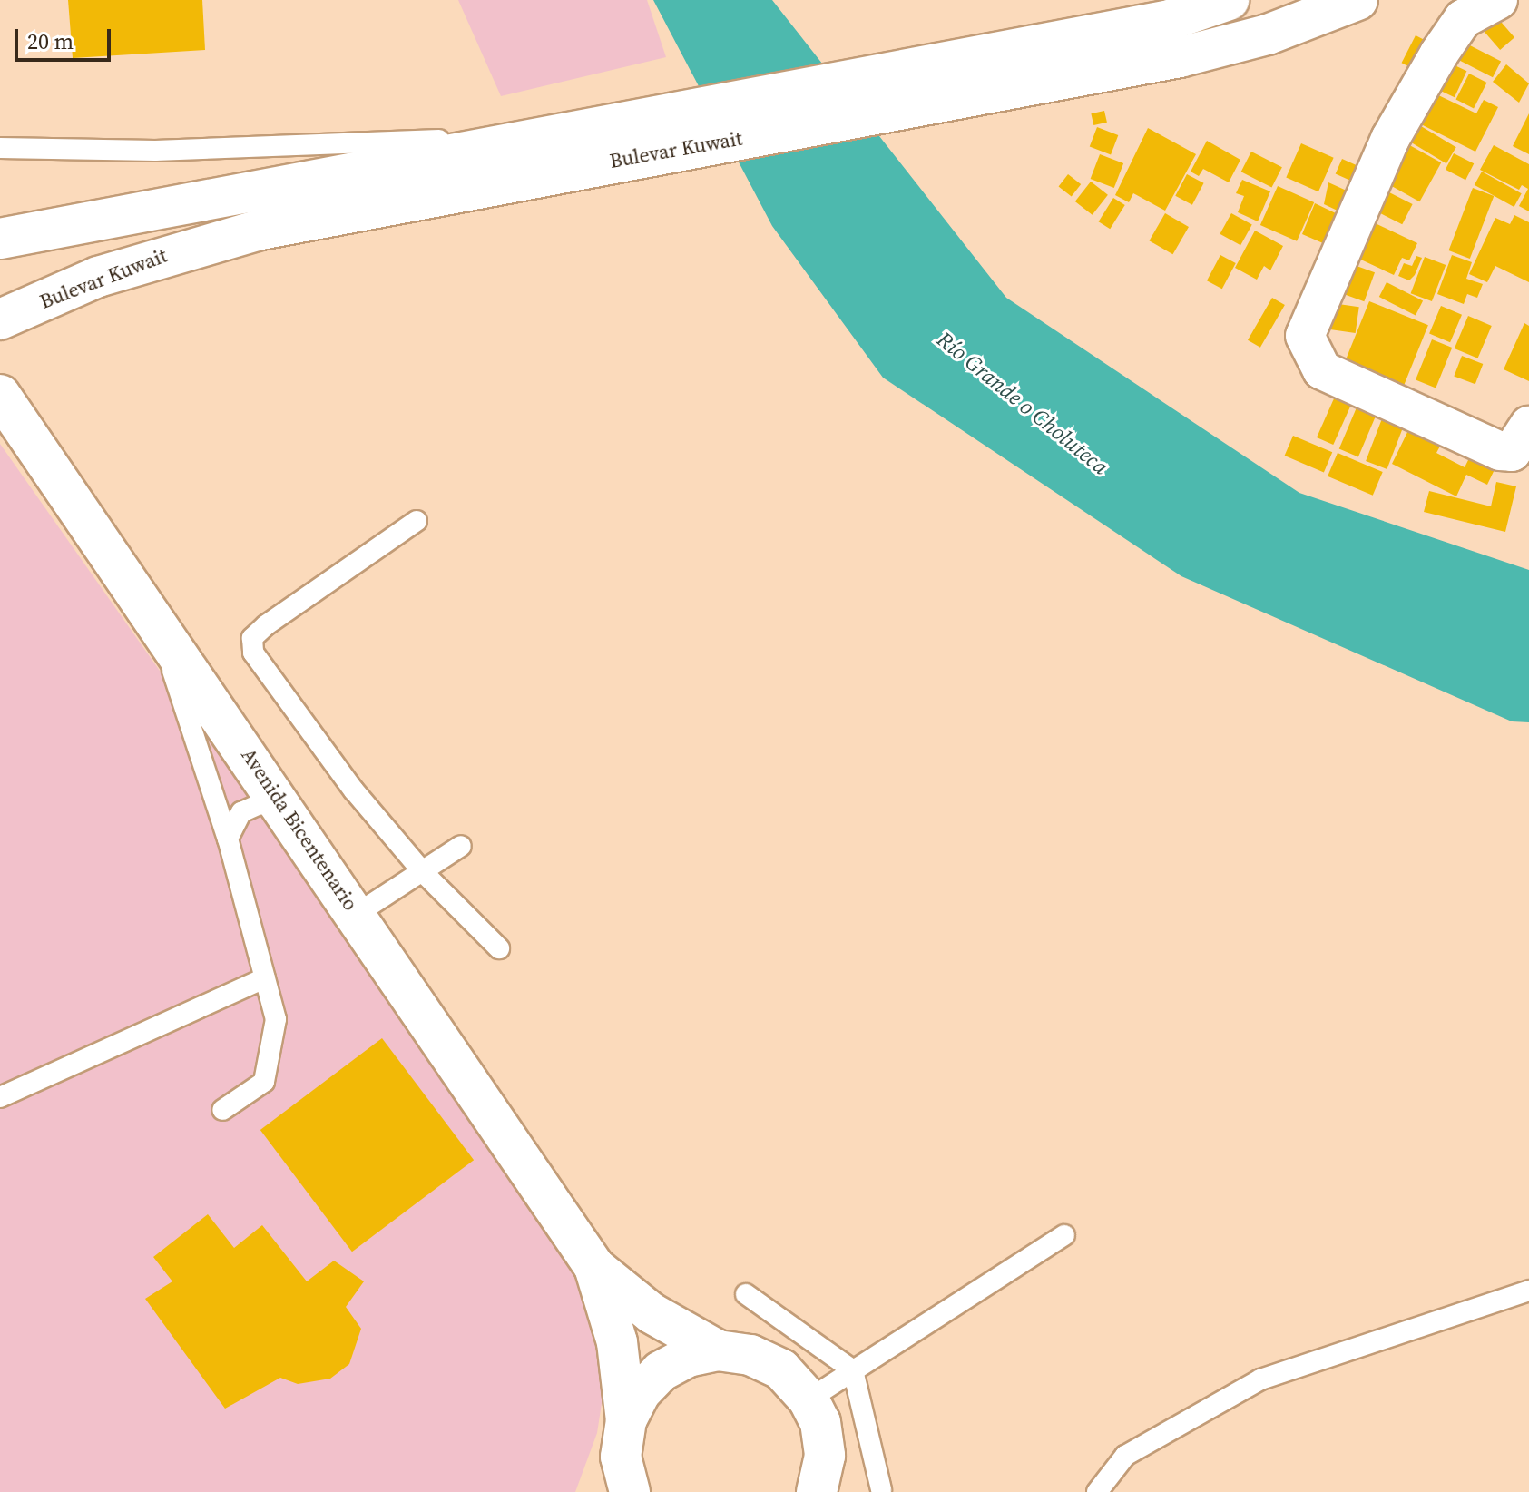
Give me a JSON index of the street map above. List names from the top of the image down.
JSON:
{
  "streets": {
    "main road": ["Bulevar Kuwait", "Avenida Bicentenario"]
  },
  "water": ["Río Grande o Choluteca"],
  "scale_bar": "20 m"
}
